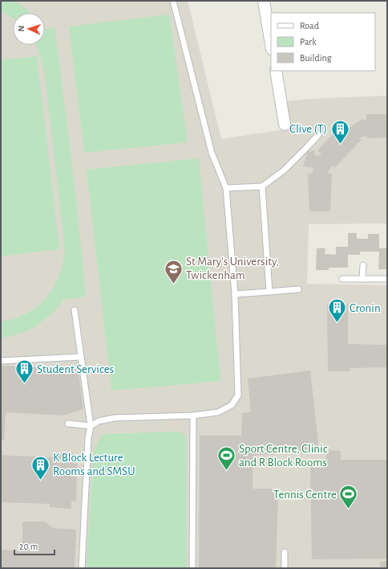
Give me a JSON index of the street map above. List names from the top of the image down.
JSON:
{
  "places": {
    "building": [
      "Clive (T)",
      "Cronin",
      "Student Services",
      "K Block Lecture Rooms and SMSU"
    ],
    "school or university": ["St Mary's University, Twickenham"],
    "sports": ["Sport Centre, Clinic and R Block Rooms", "Tennis Centre"]
  },
  "legend": ["Road", "Park", "Building"],
  "scale_bar": "20 m",
  "north": "left"
}
